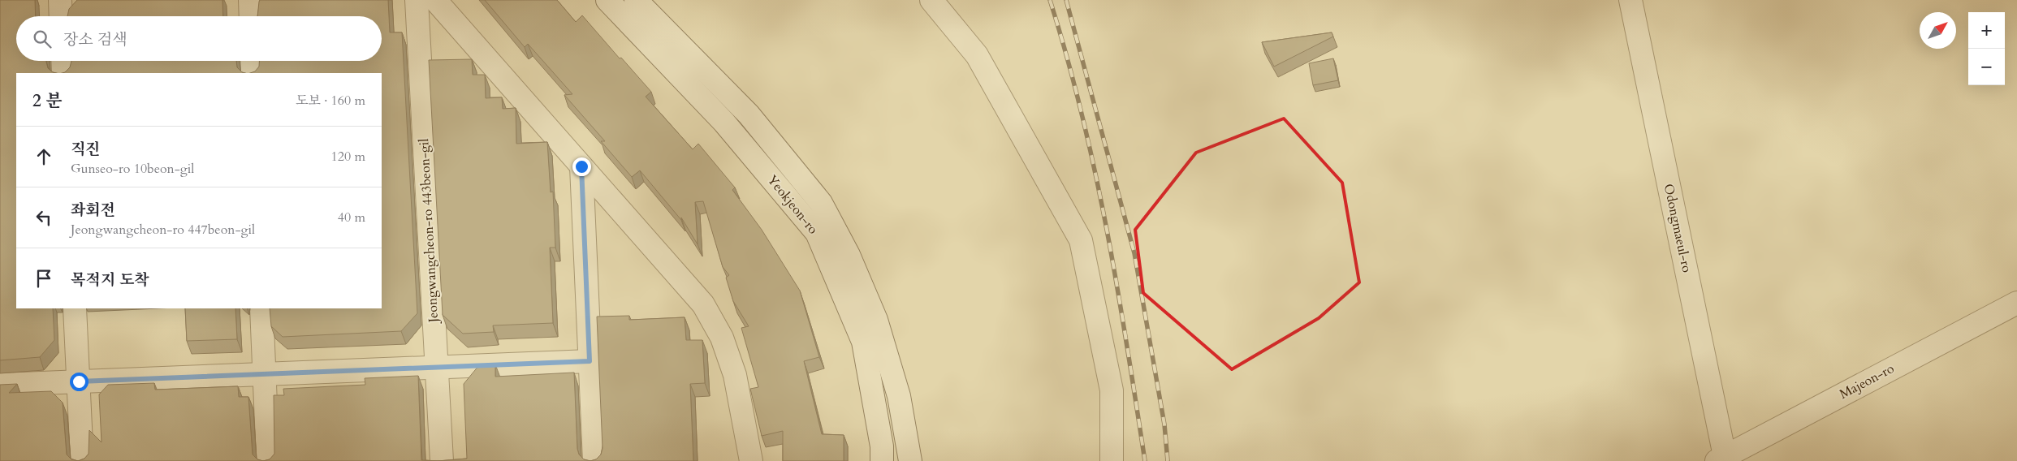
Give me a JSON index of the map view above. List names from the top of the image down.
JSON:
{
  "streets": {
    "street": [
      "Yeokjeon-ro",
      "Odongmaeul-ro",
      "Jeongwangcheon-ro 443beon-gil",
      "Majeon-ro"
    ]
  },
  "crossings": [
    ["Odongmaeul-ro", "Majeon-ro"]
  ],
  "north": "top right",
  "page": {
    "map_buttons": ["+", "−"],
    "search": "장소 검색",
    "heading": ["2 분", "도보 · 160 m"],
    "list": [
      ["직진", "Gunseo-ro 10beon-gil", "120 m"],
      ["좌회전", "Jeongwangcheon-ro 447beon-gil", "40 m"],
      "목적지 도착"
    ]
  }
}
